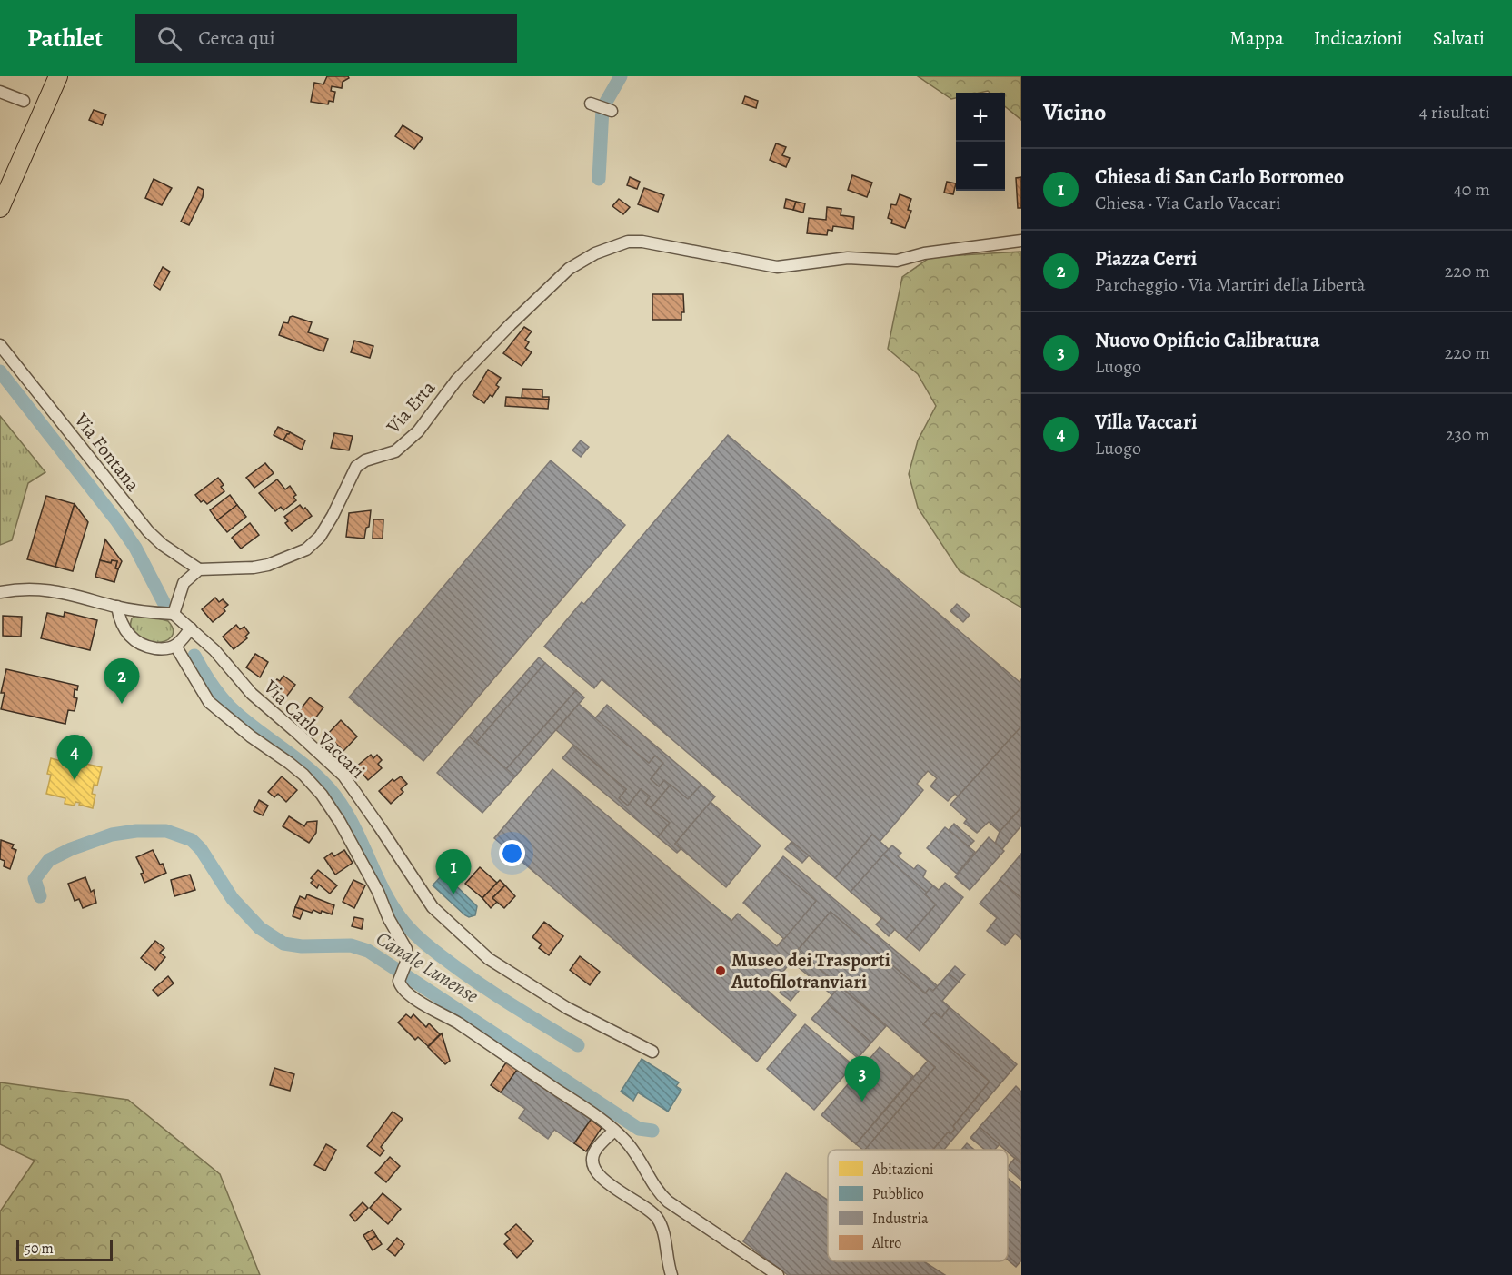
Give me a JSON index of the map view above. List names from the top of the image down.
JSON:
{
  "streets": {
    "street": ["Via Erta", "Via Fontana", "Via Carlo Vaccari"]
  },
  "crossings": [
    ["Via Erta", "Via Fontana"]
  ],
  "water": ["Canale Lunense"],
  "places": ["Museo dei Trasporti Autofilotranviari"],
  "legend": [
    "Abitazioni",
    "Pubblico",
    "Industria",
    "Altro"
  ],
  "scale_bar": "50 m",
  "page": {
    "header": "Pathlet",
    "search": "Cerca qui",
    "nav": ["Mappa", "Indicazioni", "Salvati"],
    "heading": ["Vicino", "4 risultati"],
    "map_buttons": ["+", "−"],
    "list": [
      {
        "mark": "1",
        "name": "Chiesa di San Carlo Borromeo",
        "note": "Chiesa · Via Carlo Vaccari",
        "value": "40 m"
      },
      {
        "mark": "2",
        "name": "Piazza Cerri",
        "note": "Parcheggio · Via Martiri della Libertà",
        "value": "220 m"
      },
      {
        "mark": "3",
        "name": "Nuovo Opificio Calibratura",
        "note": "Luogo",
        "value": "220 m"
      },
      {
        "mark": "4",
        "name": "Villa Vaccari",
        "note": "Luogo",
        "value": "230 m"
      }
    ],
    "pins": [
      "2",
      "4",
      "1",
      "3"
    ],
    "scale": "50 m"
  }
}
